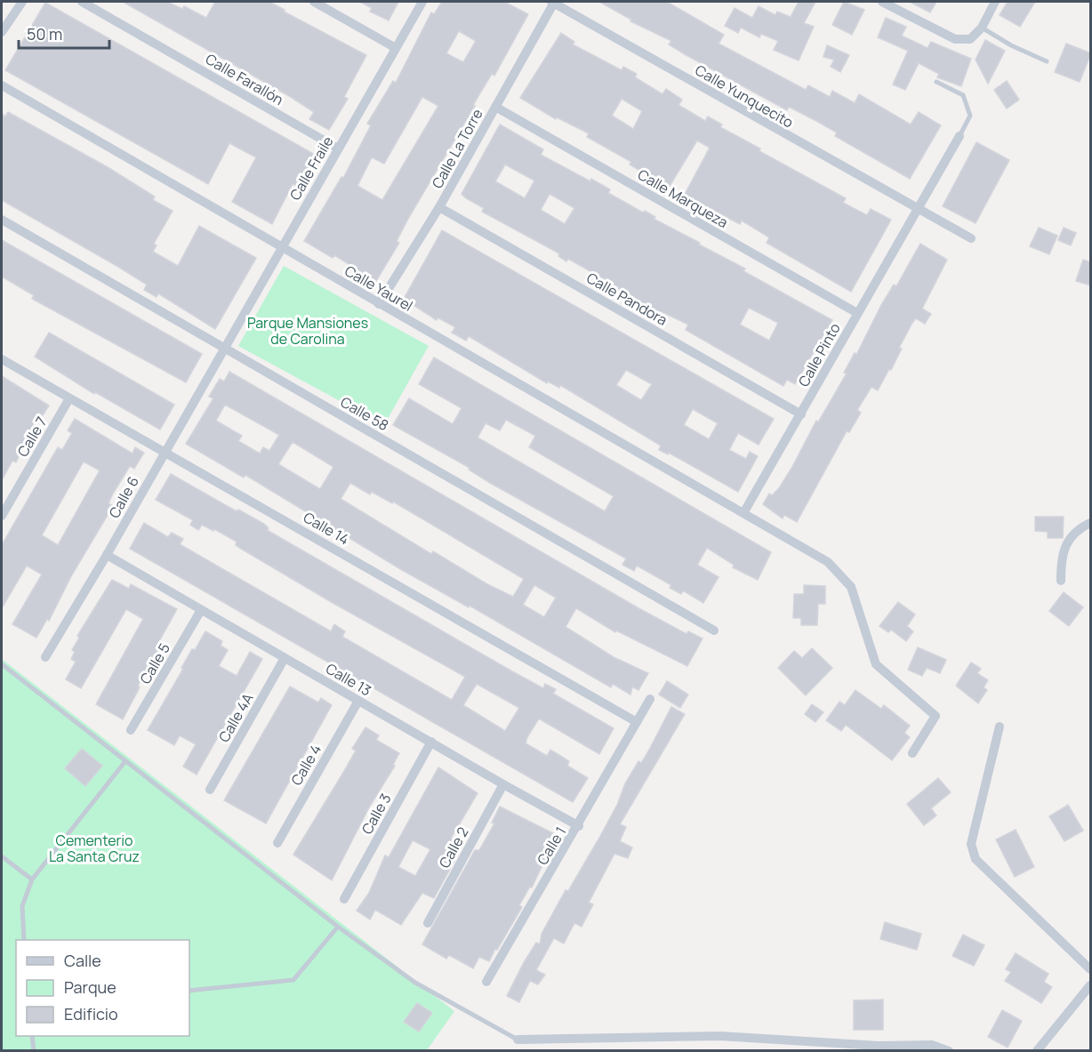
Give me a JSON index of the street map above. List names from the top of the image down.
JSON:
{
  "streets": {
    "street": [
      "Calle Farallón",
      "Calle Yunquecito",
      "Calle La Torre",
      "Calle Fraile",
      "Calle Marqueza",
      "Calle Yaurel",
      "Calle Pandora",
      "Calle Pinto",
      "Calle 58",
      "Calle 7",
      "Calle 6",
      "Calle 14",
      "Calle 5",
      "Calle 13",
      "Calle 4A",
      "Calle 4",
      "Calle 3",
      "Calle 1",
      "Calle 2"
    ]
  },
  "crossings": [
    ["Calle Farallón", "Calle Fraile"],
    ["Calle Yunquecito", "Calle La Torre"],
    ["Calle Yunquecito", "Calle Pinto"],
    ["Calle La Torre", "Calle Marqueza"],
    ["Calle La Torre", "Calle Yaurel"],
    ["Calle La Torre", "Calle Pandora"],
    ["Calle Fraile", "Calle Yaurel"],
    ["Calle Fraile", "Calle 58"],
    ["Calle Fraile", "Calle 6"],
    ["Calle Marqueza", "Calle Pinto"],
    ["Calle Yaurel", "Calle Pinto"],
    ["Calle Pandora", "Calle Pinto"],
    ["Calle 58", "Calle 6"],
    ["Calle 7", "Calle 14"],
    ["Calle 6", "Calle 14"],
    ["Calle 6", "Calle 13"],
    ["Calle 14", "Calle 1"],
    ["Calle 5", "Calle 13"],
    ["Calle 13", "Calle 4A"],
    ["Calle 13", "Calle 4"],
    ["Calle 13", "Calle 3"],
    ["Calle 13", "Calle 1"],
    ["Calle 13", "Calle 2"]
  ],
  "parks": ["Parque Mansiones de Carolina", "Cementerio La Santa Cruz"],
  "legend": ["Calle", "Parque", "Edificio"],
  "scale_bar": "50 m"
}
